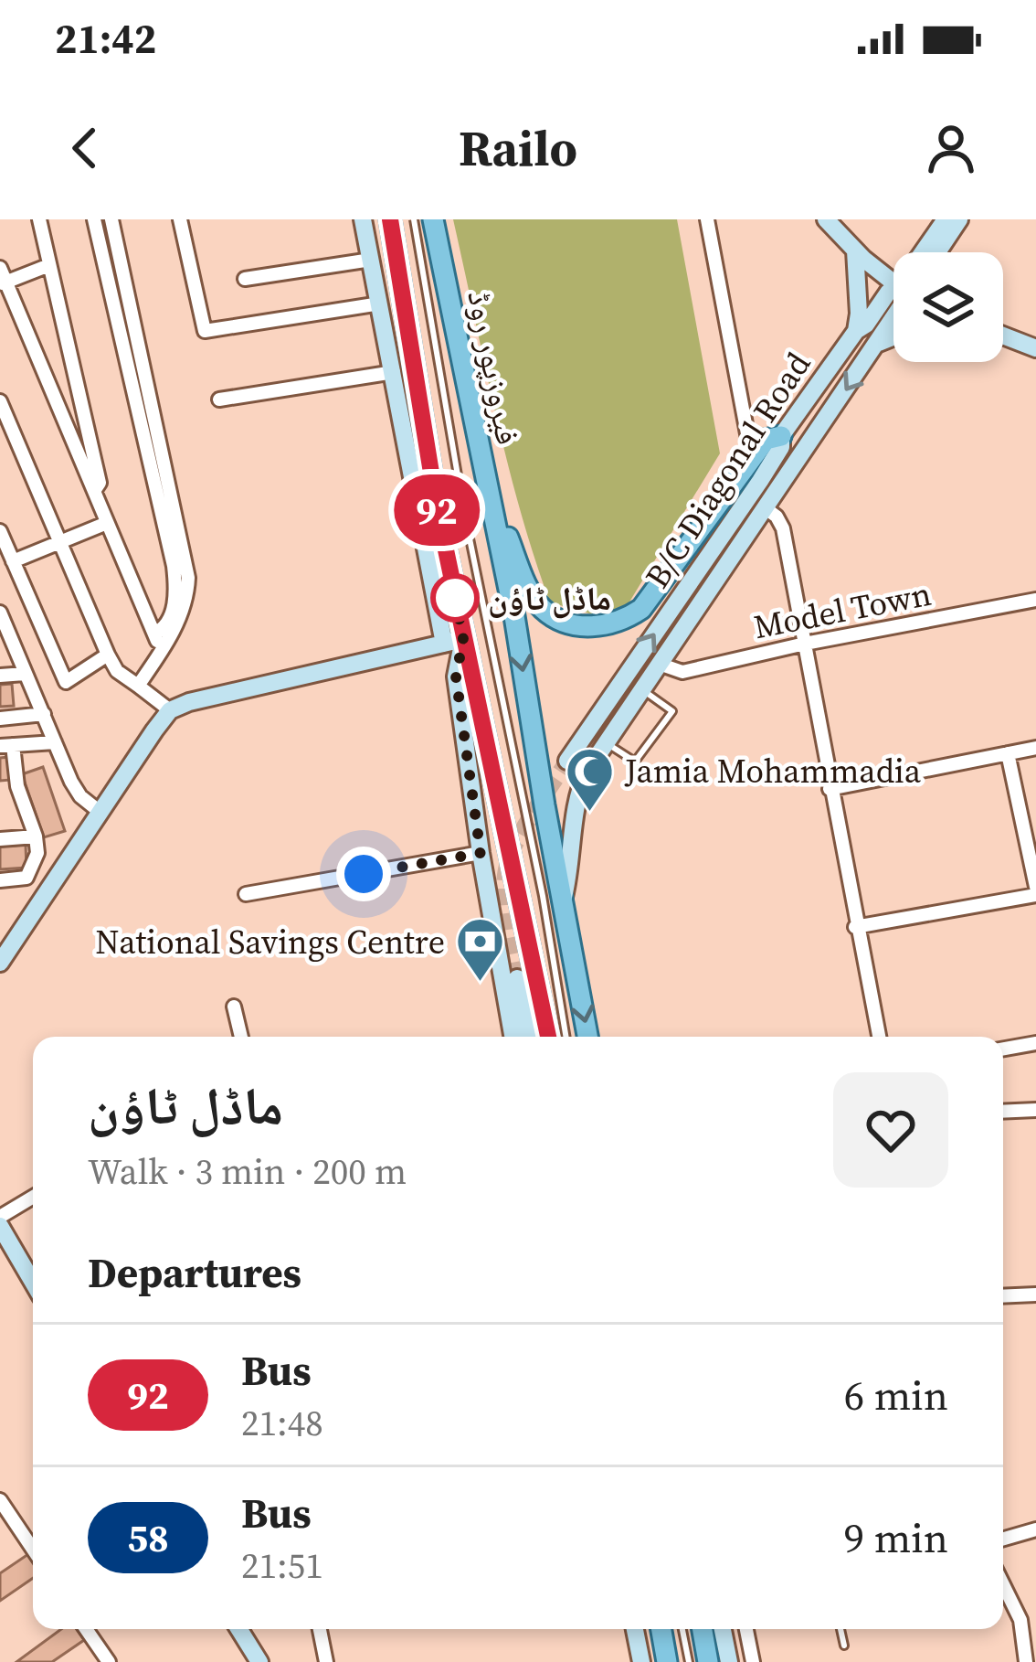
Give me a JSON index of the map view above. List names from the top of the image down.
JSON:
{
  "streets": {
    "main road": ["فیروزپور روڈ"],
    "street": ["B/C Diagonal Road", "Model Town"]
  },
  "places": {
    "other": ["ماڈل ٹاؤن"],
    "mosque": ["Jamia Mohammadia"],
    "bank": ["National Savings Centre"]
  },
  "lines": ["bus line 92"],
  "page": {
    "status": "21:42",
    "header": "Railo",
    "on_map": "92",
    "heading": [
      ["ماڈل ٹاؤن", "Walk · 3 min · 200 m"],
      "Departures"
    ],
    "list": [
      {
        "mark": "92",
        "name": "Bus",
        "note": "21:48",
        "value": "6 min"
      },
      {
        "mark": "58",
        "name": "Bus",
        "note": "21:51",
        "value": "9 min"
      }
    ]
  }
}
